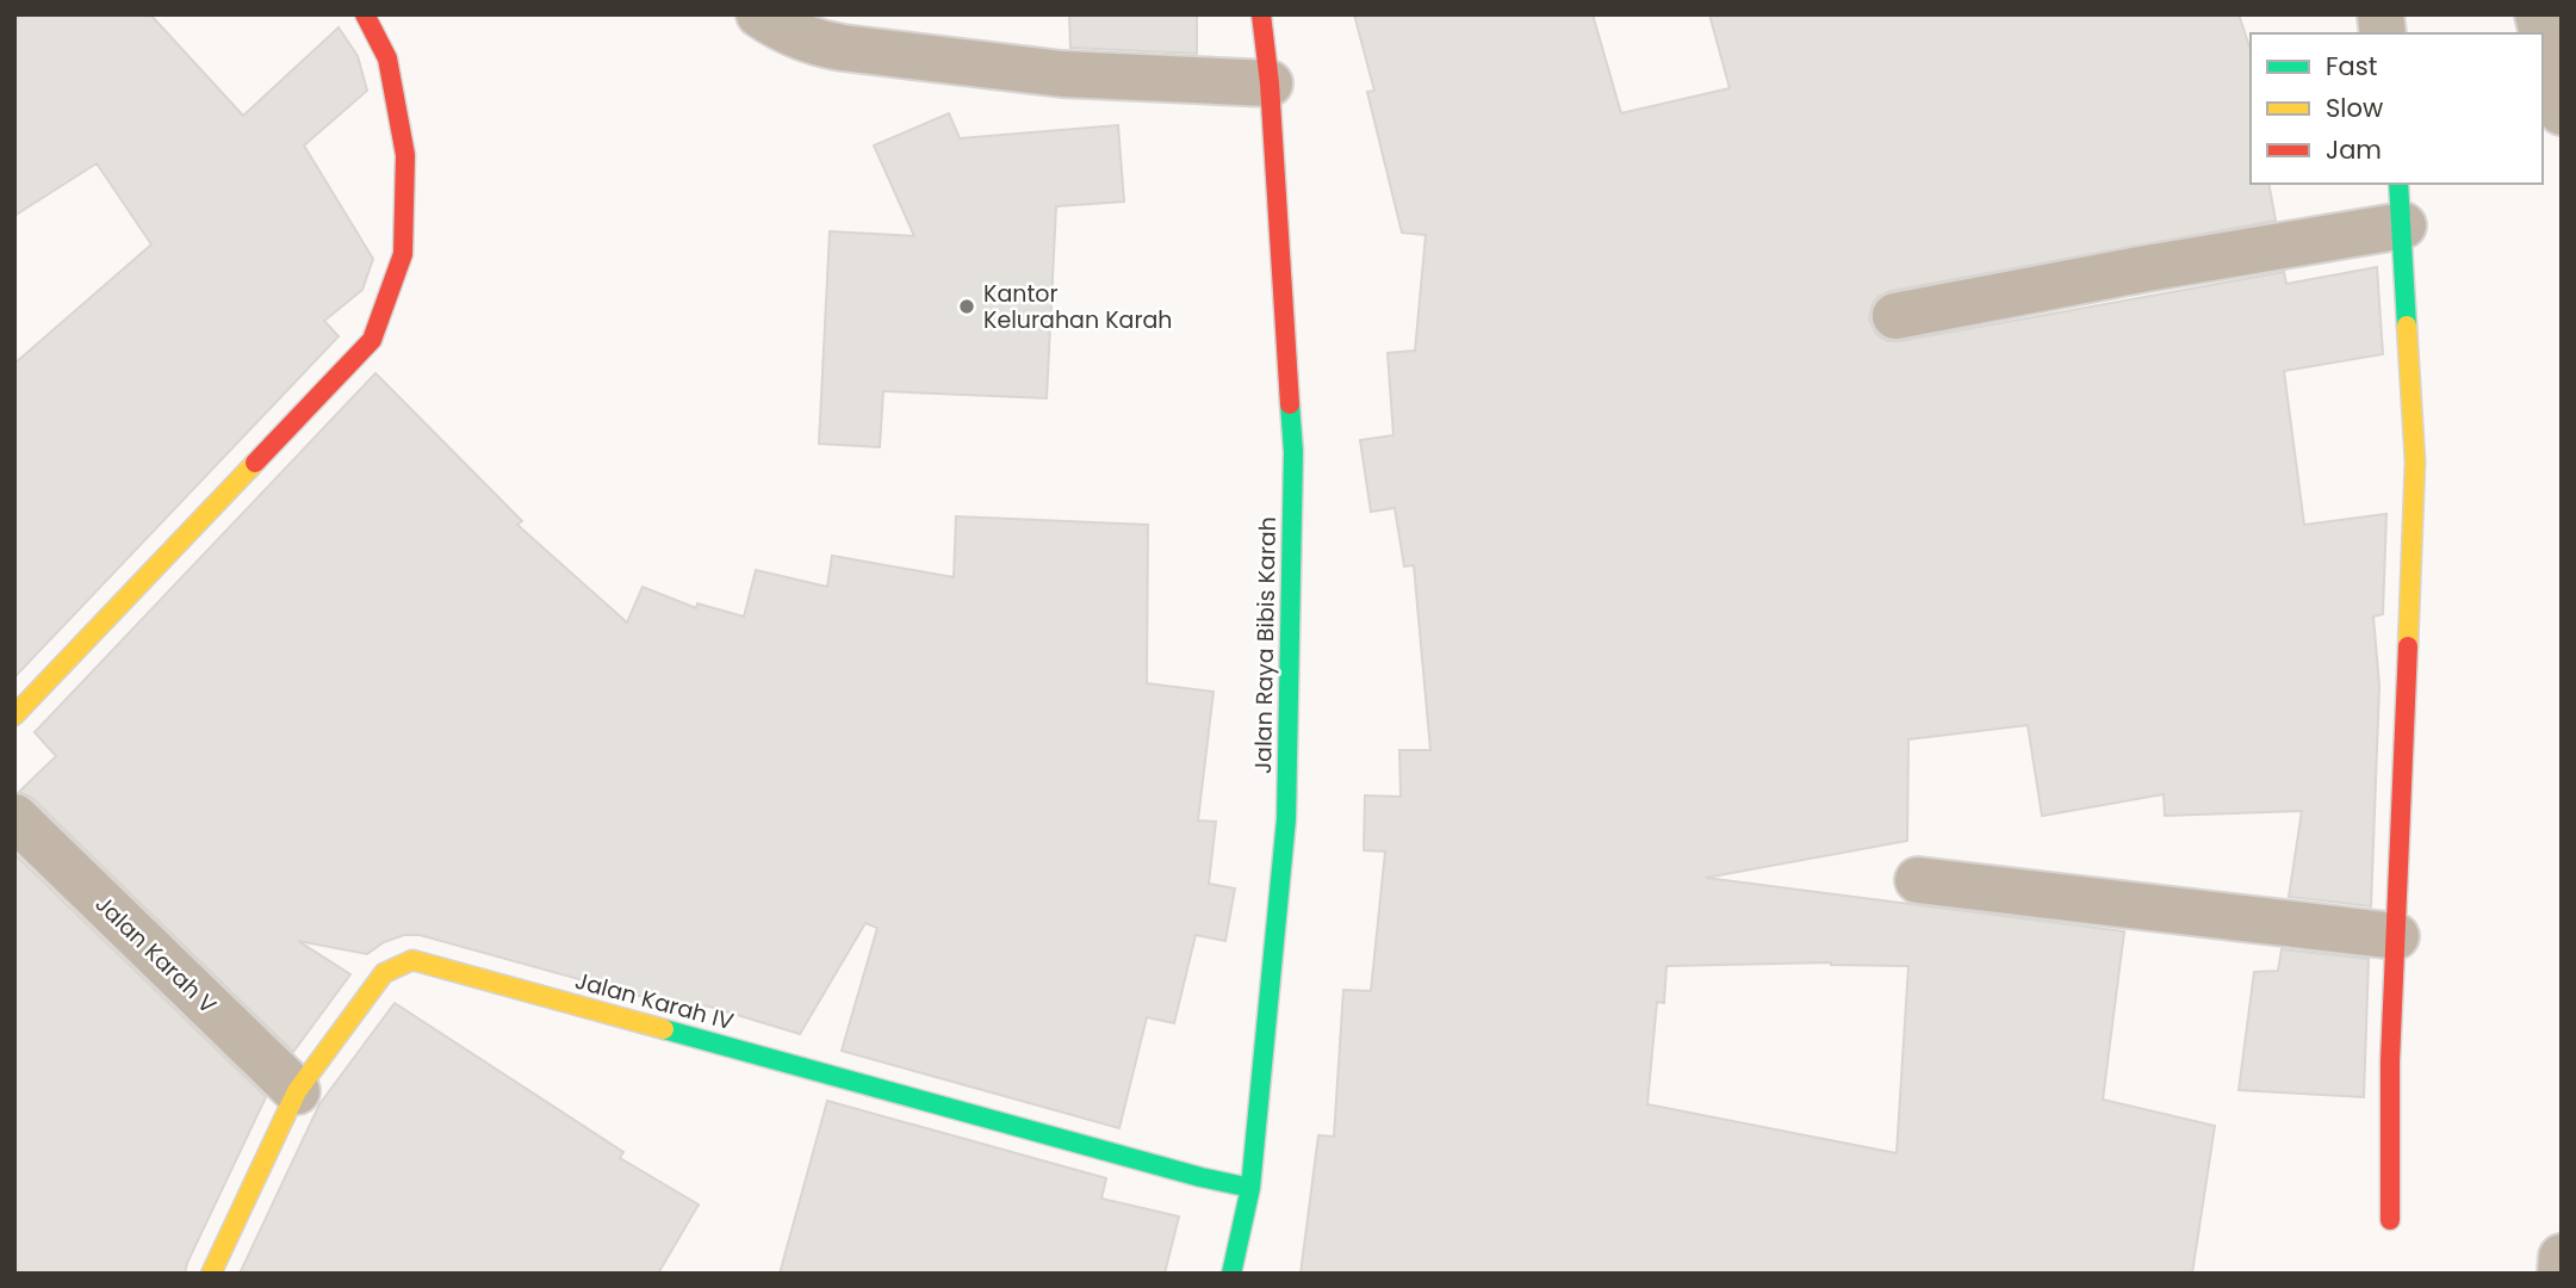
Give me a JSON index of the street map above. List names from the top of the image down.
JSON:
{
  "streets": {
    "street": ["Jalan Raya Bibis Karah", "Jalan Karah V", "Jalan Karah IV"]
  },
  "crossings": [
    ["Jalan Raya Bibis Karah", "Jalan Karah IV"],
    ["Jalan Karah V", "Jalan Karah IV"]
  ],
  "places": ["Kantor Kelurahan Karah"],
  "legend": ["Fast", "Slow", "Jam"]
}
